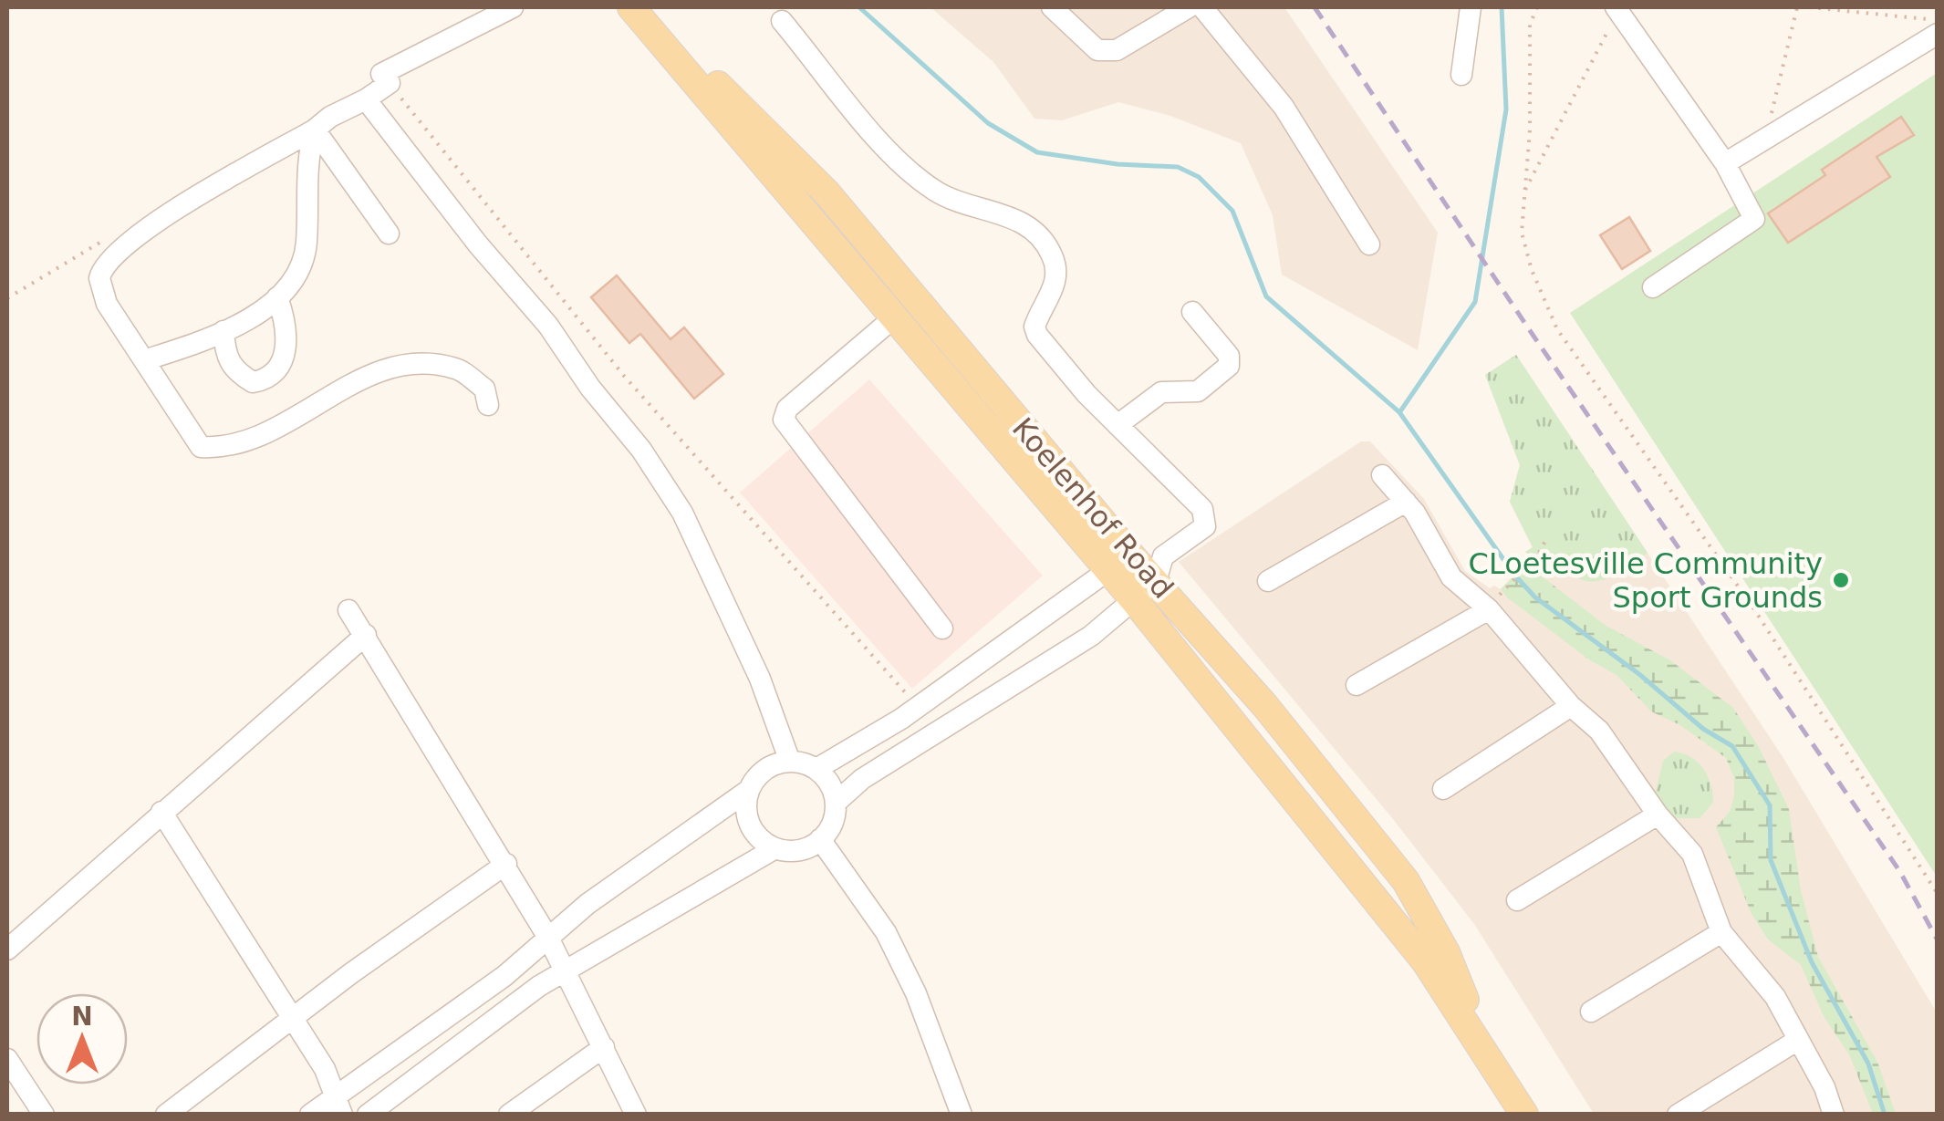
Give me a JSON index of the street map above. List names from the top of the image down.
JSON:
{
  "streets": {
    "main road": ["Koelenhof Road"]
  },
  "places": ["CLoetesville Community Sport Grounds"],
  "north": "top"
}
